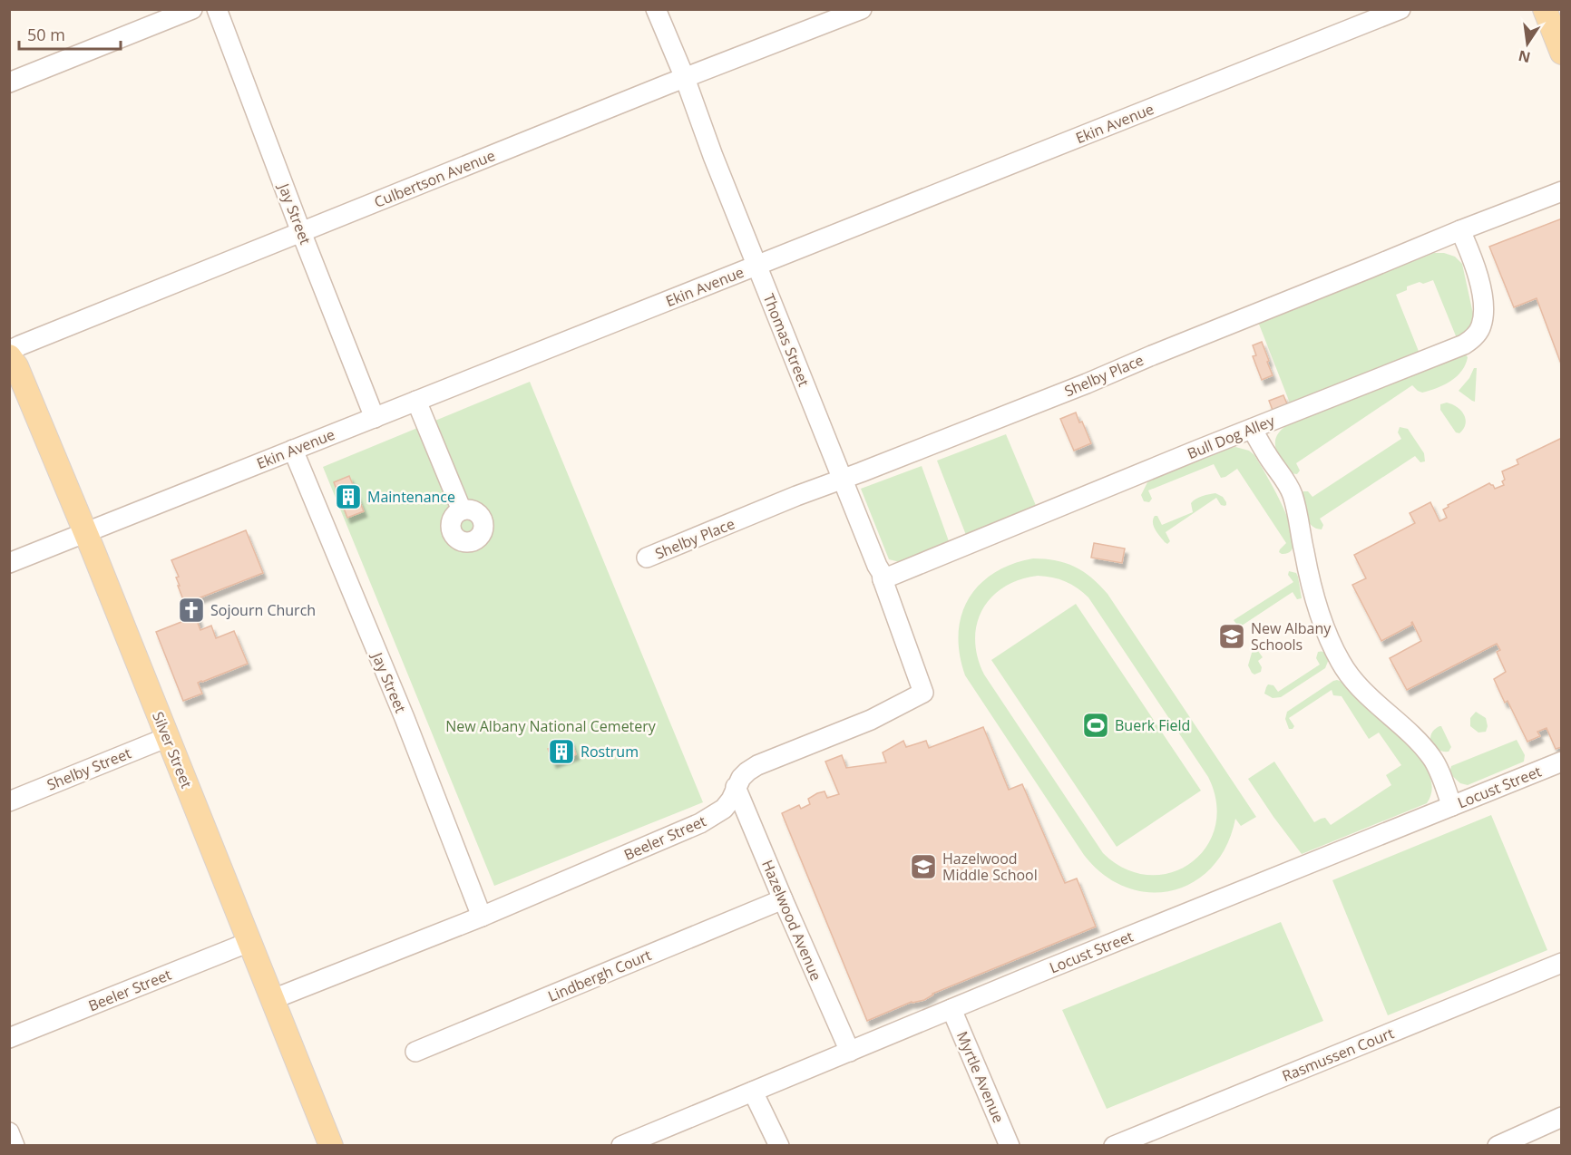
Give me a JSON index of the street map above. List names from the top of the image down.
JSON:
{
  "streets": {
    "main road": ["Silver Street"],
    "street": [
      "Ekin Avenue",
      "Culbertson Avenue",
      "Jay Street",
      "Thomas Street",
      "Shelby Place",
      "Bull Dog Alley",
      "Shelby Street",
      "Locust Street",
      "Beeler Street",
      "Hazelwood Avenue",
      "Lindbergh Court",
      "Rasmussen Court",
      "Myrtle Avenue"
    ]
  },
  "crossings": [
    ["Ekin Avenue", "Jay Street"],
    ["Ekin Avenue", "Thomas Street"],
    ["Ekin Avenue", "Silver Street"],
    ["Culbertson Avenue", "Jay Street"],
    ["Culbertson Avenue", "Thomas Street"],
    ["Jay Street", "Beeler Street"],
    ["Thomas Street", "Shelby Place"],
    ["Thomas Street", "Bull Dog Alley"],
    ["Thomas Street", "Beeler Street"],
    ["Shelby Place", "Bull Dog Alley"],
    ["Bull Dog Alley", "Beeler Street"],
    ["Silver Street", "Shelby Street"],
    ["Silver Street", "Beeler Street"],
    ["Locust Street", "Hazelwood Avenue"],
    ["Locust Street", "Myrtle Avenue"],
    ["Beeler Street", "Hazelwood Avenue"],
    ["Hazelwood Avenue", "Lindbergh Court"]
  ],
  "parks": ["New Albany National Cemetery"],
  "places": {
    "building": ["Maintenance", "Rostrum"],
    "church": ["Sojourn Church"],
    "school or university": ["New Albany Schools", "Hazelwood Middle School"],
    "sports": ["Buerk Field"]
  },
  "scale_bar": "50 m",
  "north": "bottom"
}
